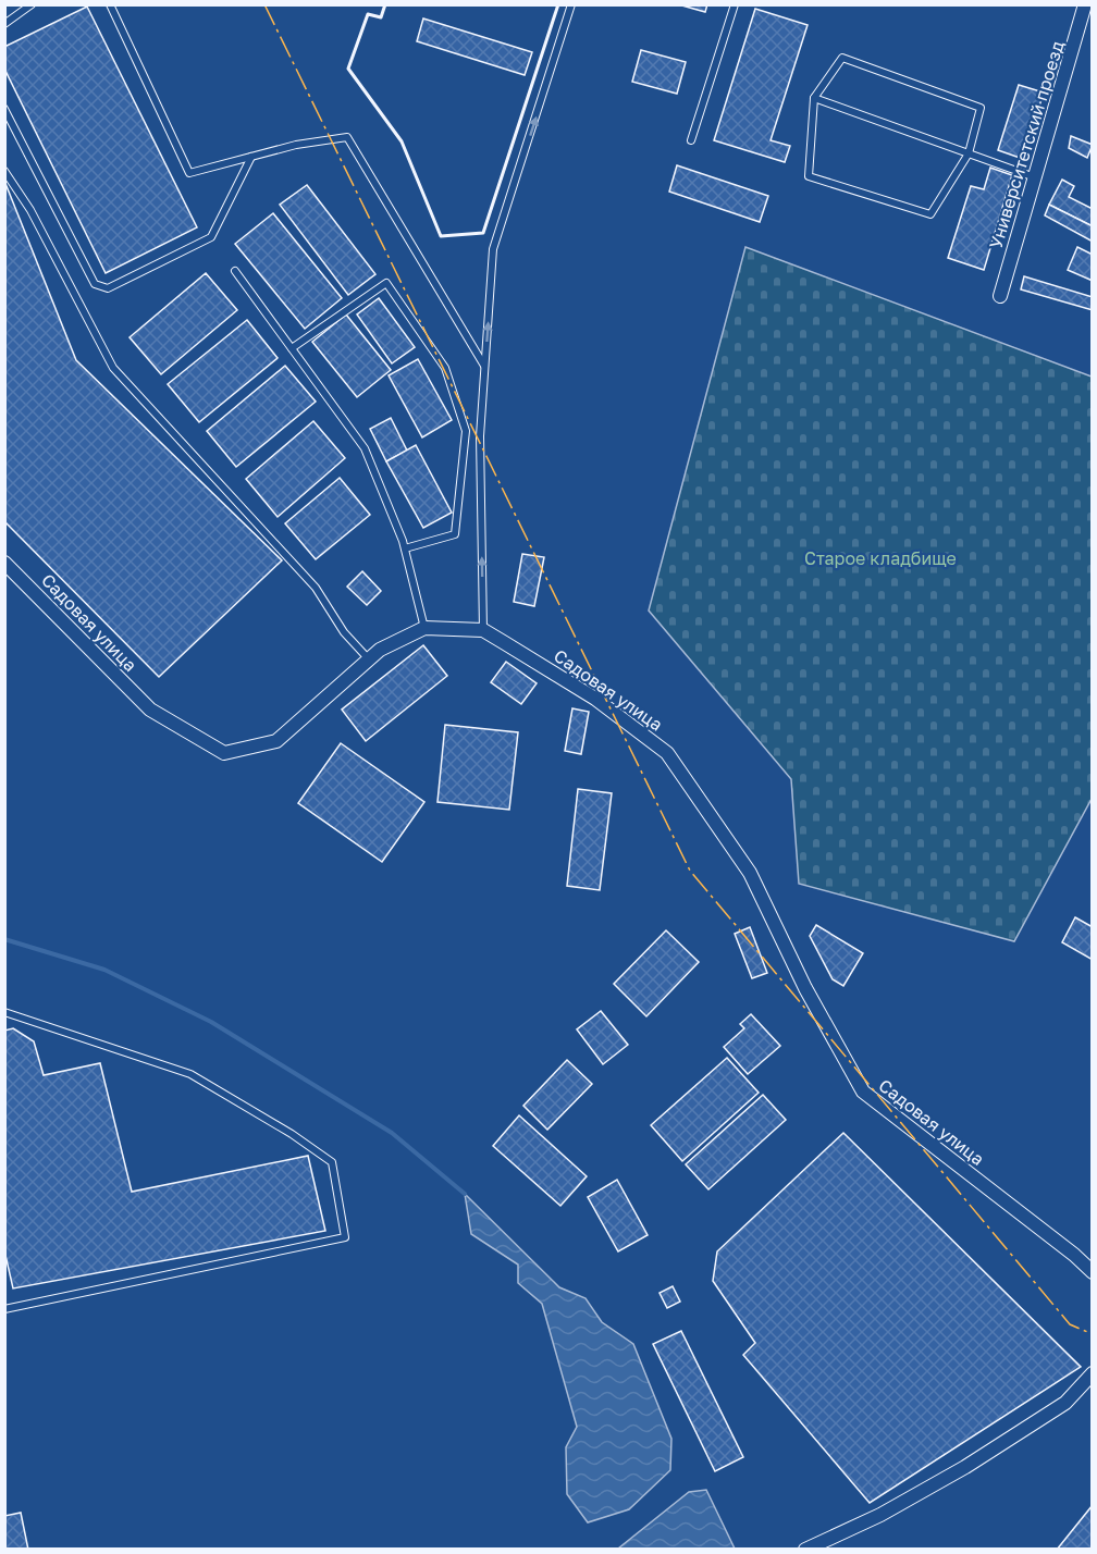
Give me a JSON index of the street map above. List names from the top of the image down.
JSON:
{
  "streets": {
    "street": ["Университетский проезд", "Садовая улица"]
  },
  "parks": ["Старое кладбище"]
}
